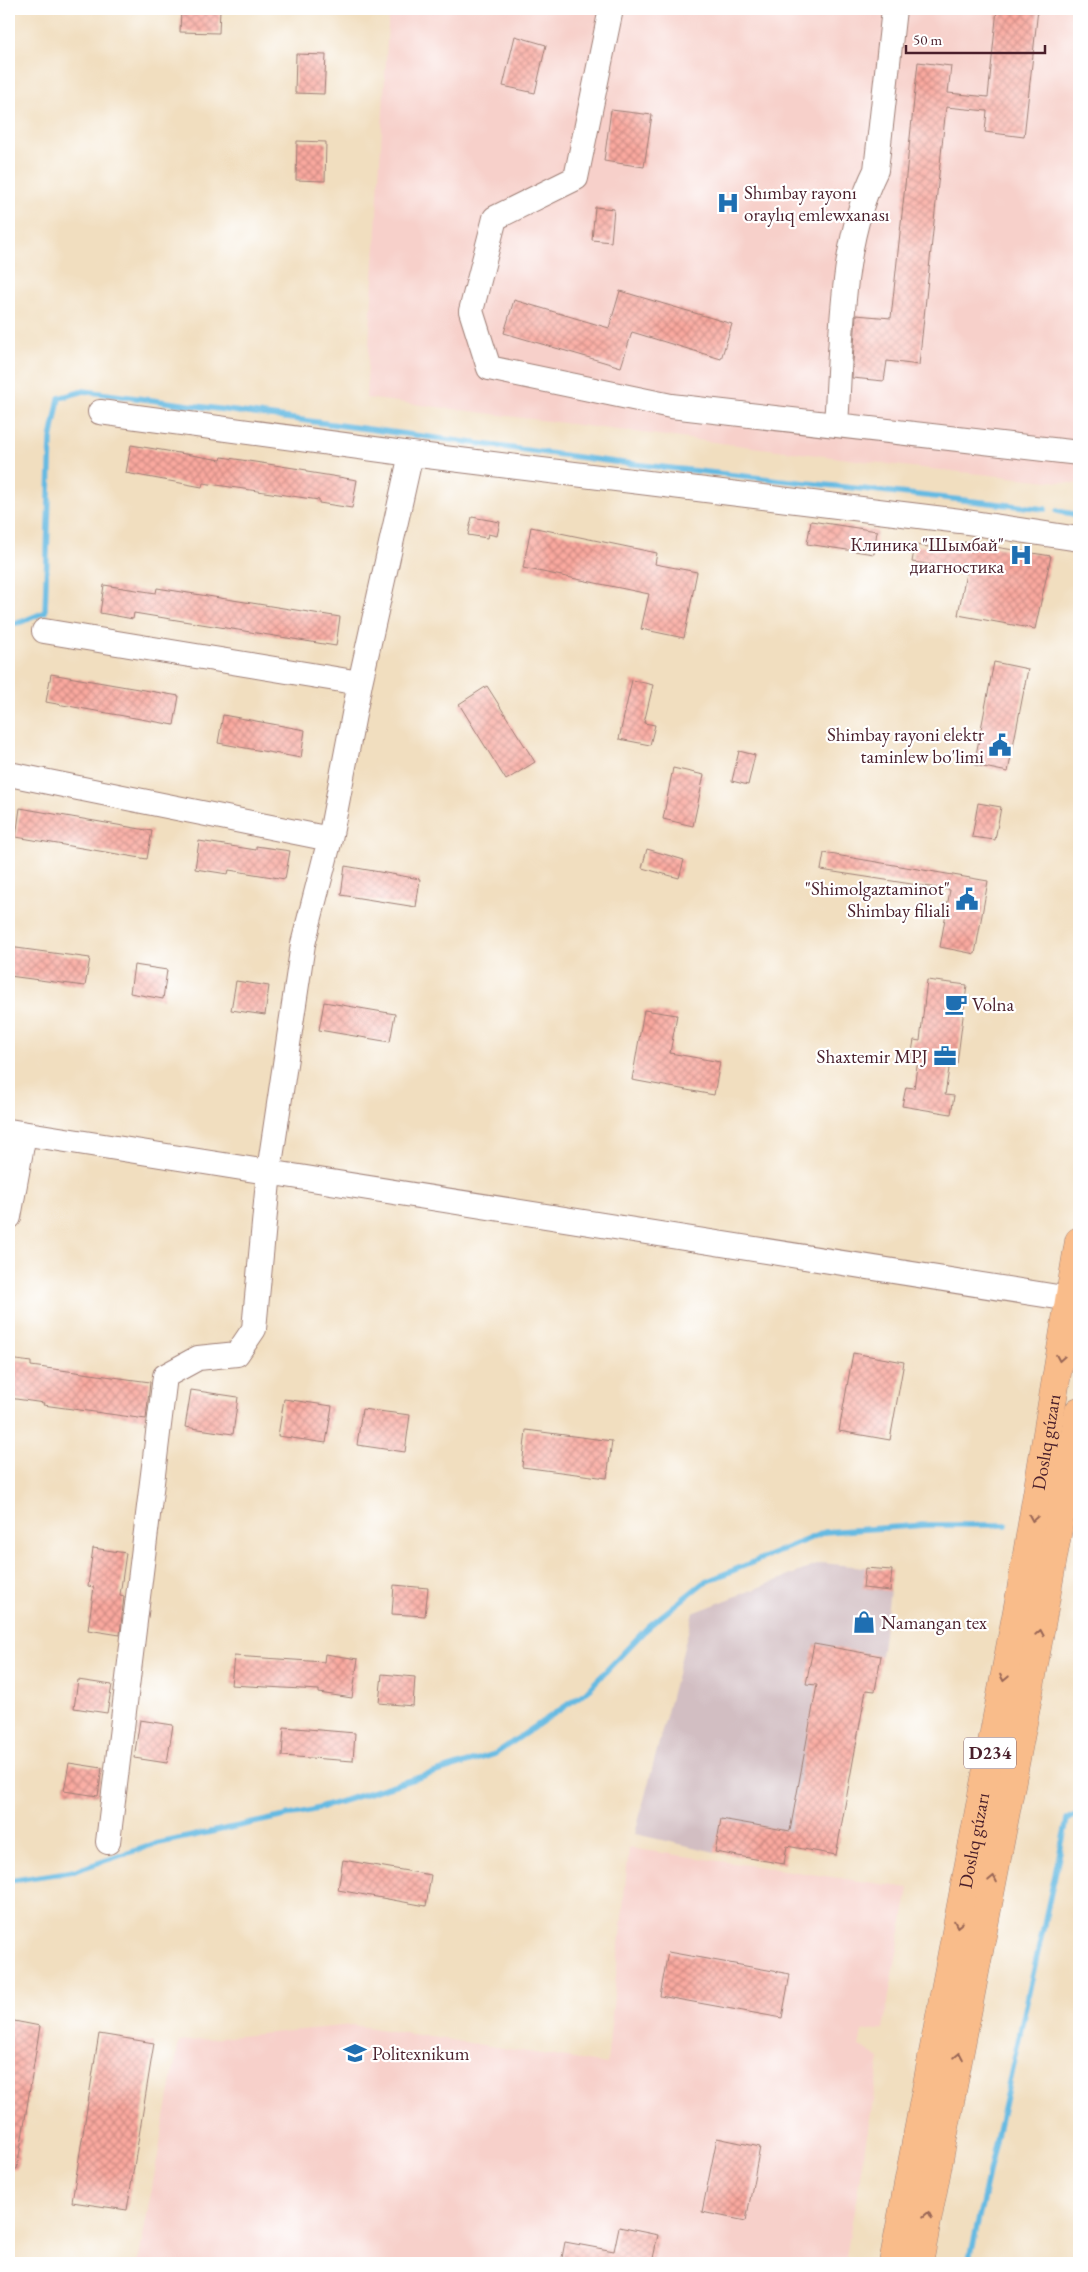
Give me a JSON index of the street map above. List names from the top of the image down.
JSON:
{
  "streets": {
    "main road": ["Doslıq gúzarı", "D234"]
  },
  "places": {
    "hospital": ["Shımbay rayonı oraylıq emlewxanası", "Клиника \"Шымбай\" диагностика"],
    "public building": ["Shimbay rayoni elektr taminlew bo'limi", "\"Shimolgaztaminot\" Shimbay filiali"],
    "cafe": ["Volna"],
    "office": ["Shaxtemir MPJ"],
    "shop": ["Namangan tex"],
    "school or university": ["Politexnikum"]
  },
  "scale_bar": "50 m"
}
